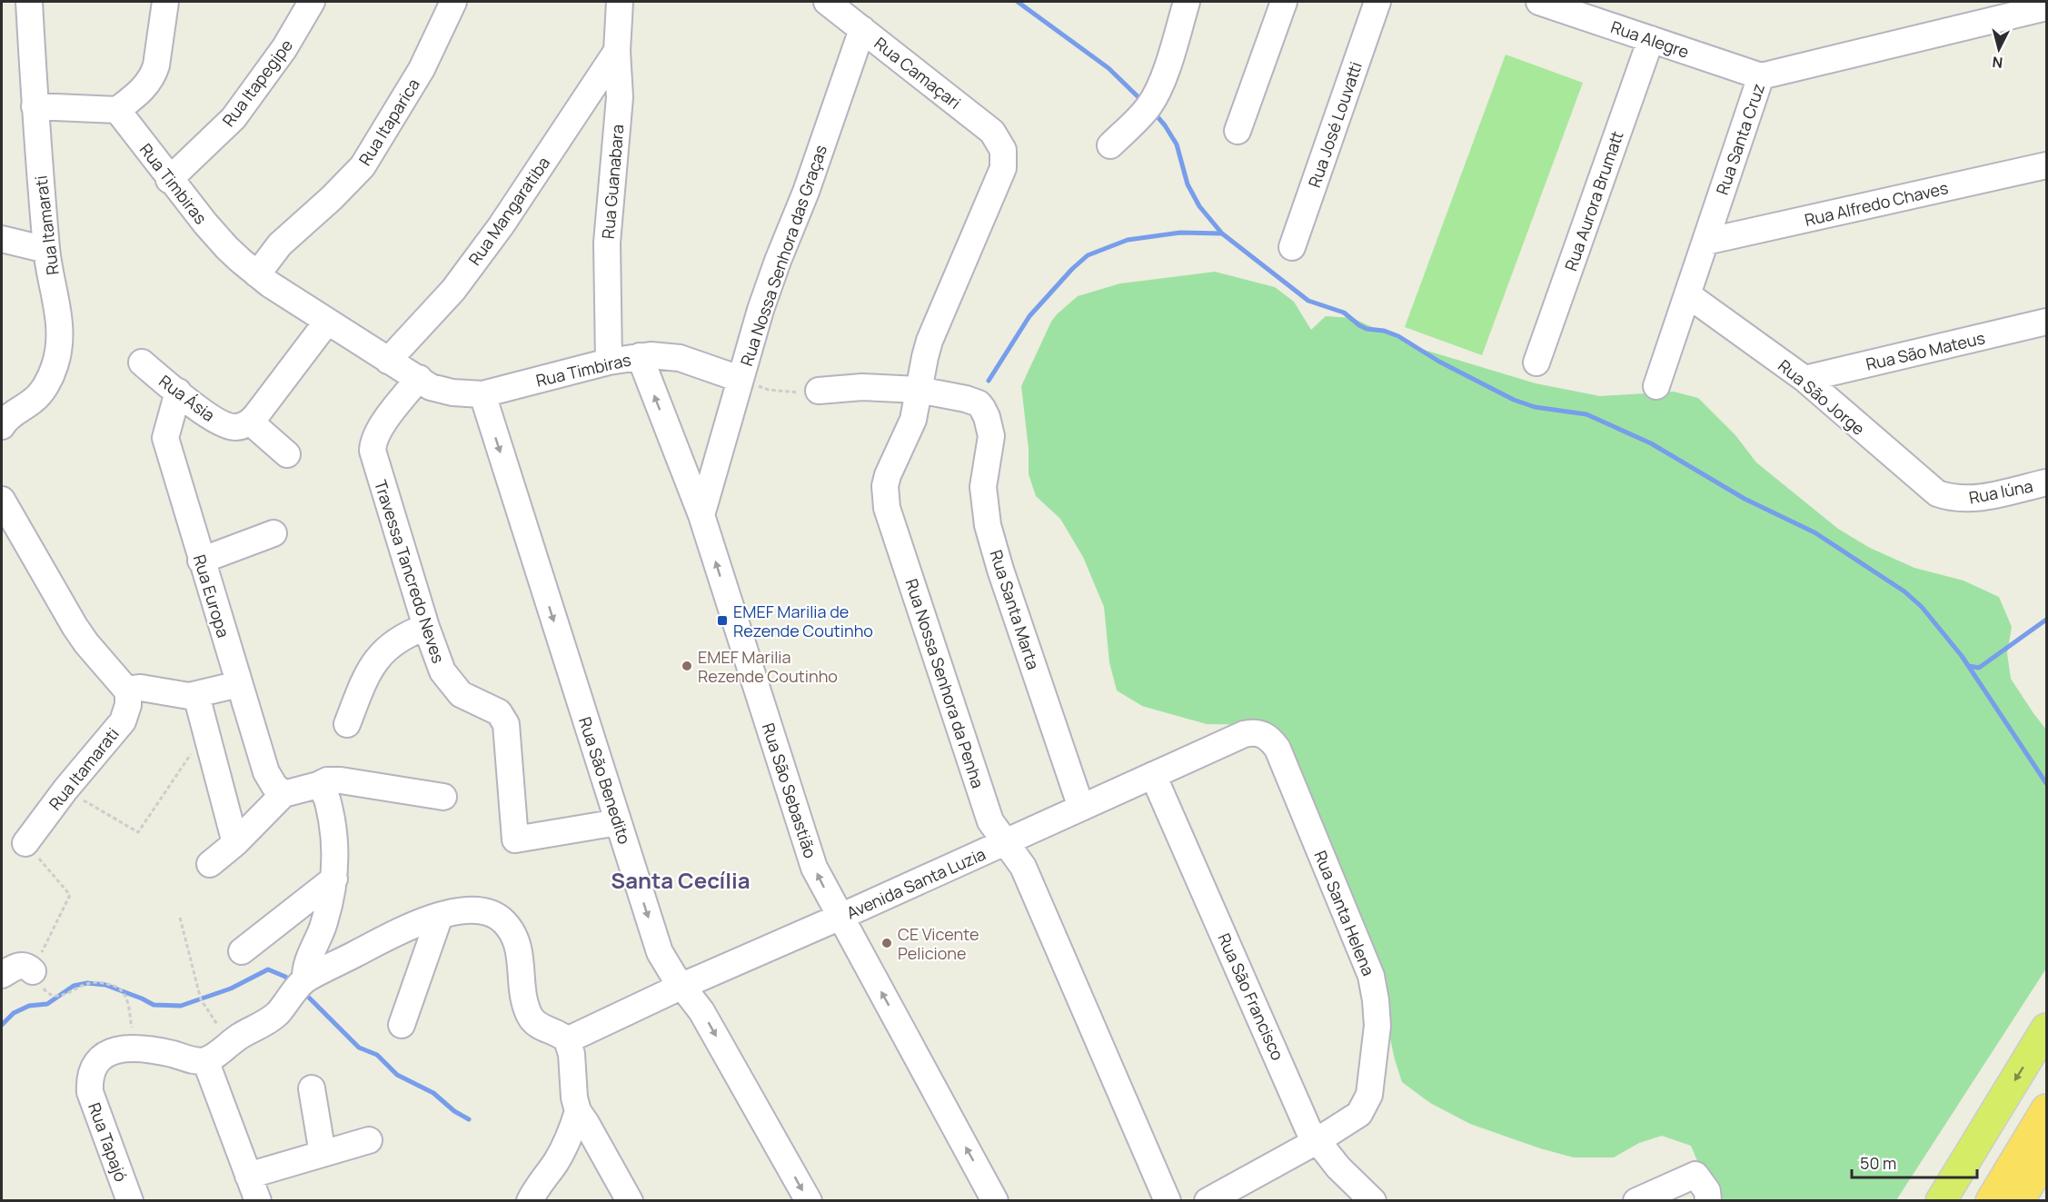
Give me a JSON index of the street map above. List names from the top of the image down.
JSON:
{
  "streets": {
    "street": [
      "Rua Alegre",
      "Rua Camaçari",
      "Rua Itapegipe",
      "Rua Itaparica",
      "Rua José Louvatti",
      "Rua Santa Cruz",
      "Rua Guanabara",
      "Rua Timbiras",
      "Rua Aurora Brumatt",
      "Rua Alfredo Chaves",
      "Rua Mangaratiba",
      "Rua Itamarati",
      "Rua Nossa Senhora das Graças",
      "Rua São Mateus",
      "Rua São Jorge",
      "Rua Ásia",
      "Rua Iúna",
      "Travessa Tancredo Neves",
      "Rua Europa",
      "Rua Santa Marta",
      "Rua Nossa Senhora da Penha",
      "Rua São Benedito",
      "Rua São Sebastião",
      "Avenida Santa Luzia",
      "Rua Santa Helena",
      "Rua São Francisco",
      "Rua Tapajó"
    ]
  },
  "crossings": [
    ["Rua Alegre", "Rua Santa Cruz"],
    ["Rua Alegre", "Rua Aurora Brumatt"],
    ["Rua Camaçari", "Rua Nossa Senhora das Graças"],
    ["Rua Camaçari", "Rua Nossa Senhora da Penha"],
    ["Rua Itapegipe", "Rua Timbiras"],
    ["Rua Itaparica", "Rua Timbiras"],
    ["Rua Santa Cruz", "Rua Alfredo Chaves"],
    ["Rua Santa Cruz", "Rua São Jorge"],
    ["Rua Guanabara", "Rua Timbiras"],
    ["Rua Guanabara", "Rua Mangaratiba"],
    ["Rua Timbiras", "Rua Mangaratiba"],
    ["Rua Timbiras", "Rua Nossa Senhora das Graças"],
    ["Rua Timbiras", "Travessa Tancredo Neves"],
    ["Rua Timbiras", "Rua São Benedito"],
    ["Rua Timbiras", "Rua São Sebastião"],
    ["Rua Nossa Senhora das Graças", "Rua São Sebastião"],
    ["Rua São Mateus", "Rua São Jorge"],
    ["Rua São Jorge", "Rua Iúna"],
    ["Rua Ásia", "Rua Europa"],
    ["Travessa Tancredo Neves", "Rua São Benedito"],
    ["Rua Santa Marta", "Rua Nossa Senhora da Penha"],
    ["Rua Santa Marta", "Avenida Santa Luzia"],
    ["Rua Nossa Senhora da Penha", "Avenida Santa Luzia"],
    ["Rua São Benedito", "Avenida Santa Luzia"],
    ["Rua São Sebastião", "Avenida Santa Luzia"],
    ["Avenida Santa Luzia", "Rua Santa Helena"],
    ["Avenida Santa Luzia", "Rua São Francisco"],
    ["Rua Santa Helena", "Rua São Francisco"]
  ],
  "one_way": ["Rua São Benedito", "Rua São Sebastião"],
  "districts": ["Santa Cecília"],
  "places": {
    "transit": ["EMEF Marilia de Rezende Coutinho"],
    "other": ["EMEF Marilia Rezende Coutinho", "CE Vicente Pelicione"]
  },
  "scale_bar": "50 m",
  "north": "bottom"
}
